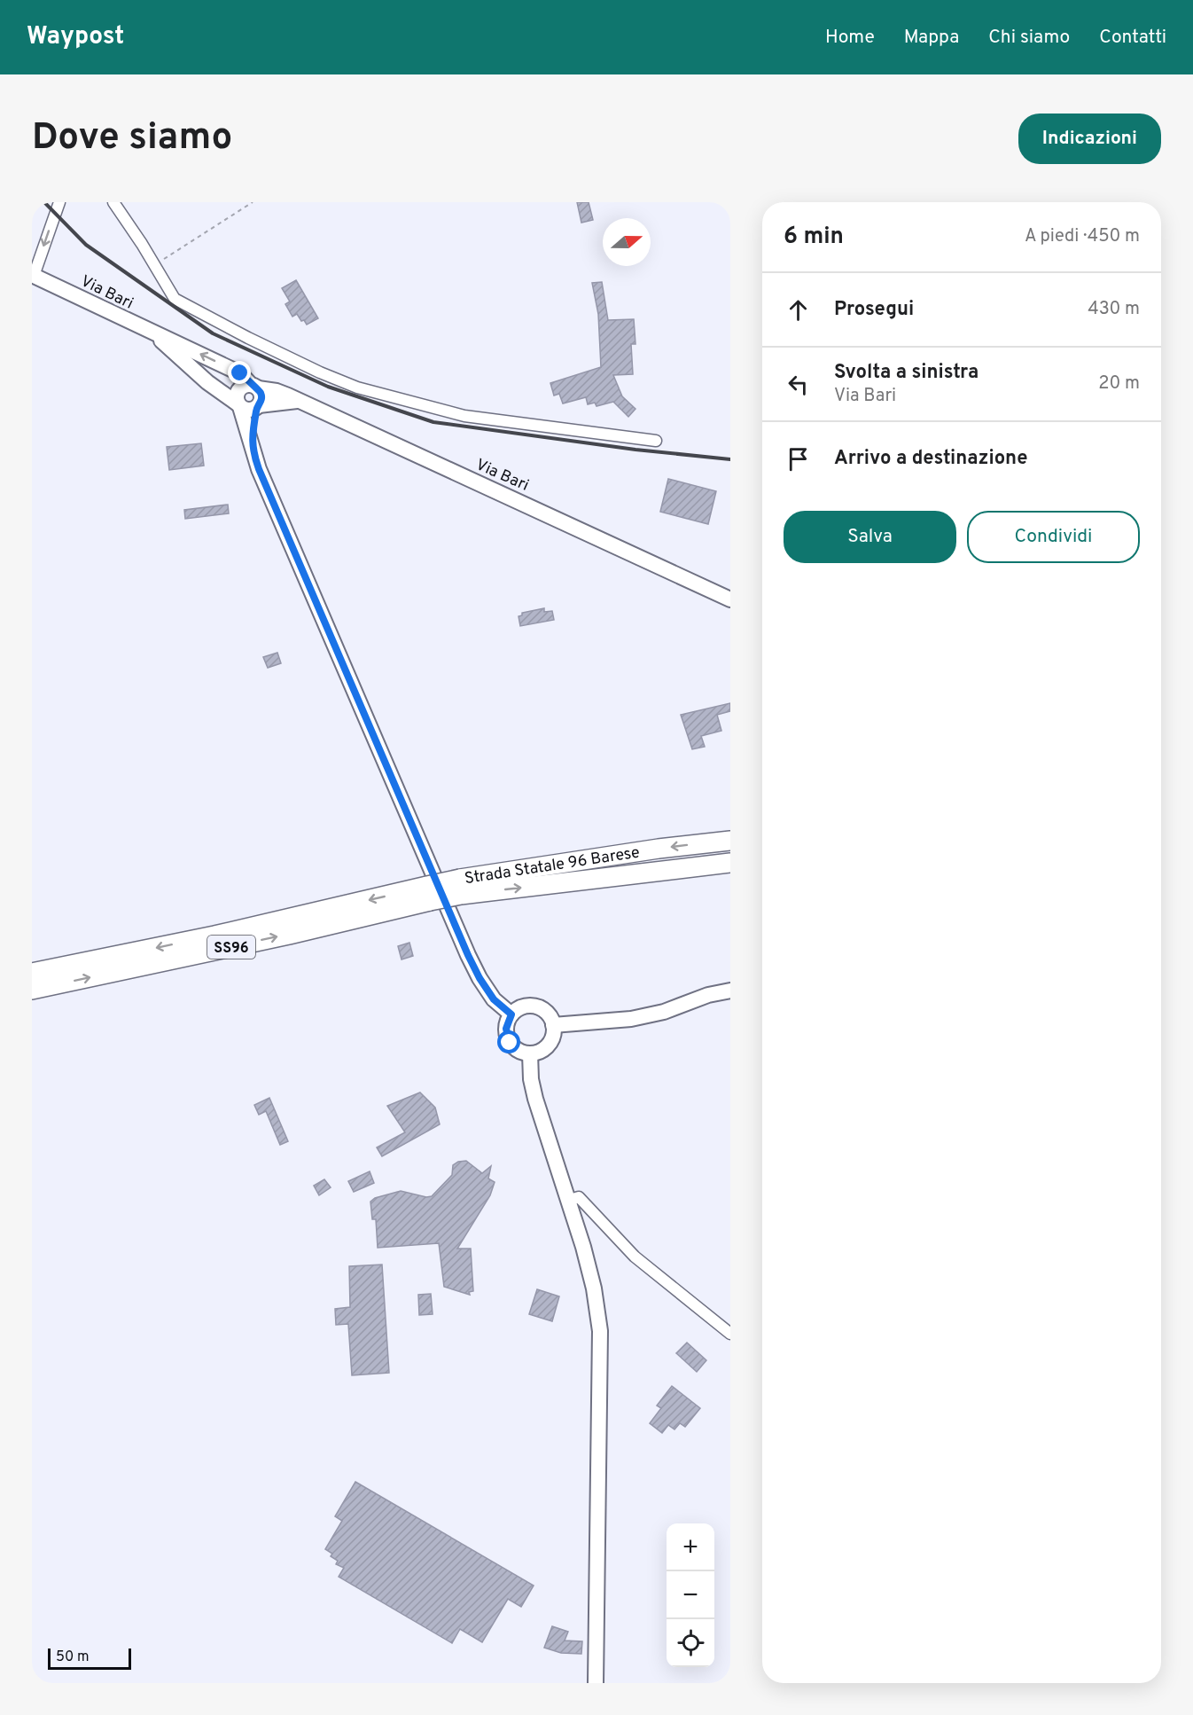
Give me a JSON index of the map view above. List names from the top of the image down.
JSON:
{
  "streets": {
    "highway": ["Strada Statale 96 Barese", "SS96"],
    "main road": ["Via Bari"]
  },
  "scale_bar": "50 m",
  "north": "right",
  "page": {
    "header": "Waypost",
    "nav": [
      "Home",
      "Mappa",
      "Chi siamo",
      "Contatti"
    ],
    "buttons": [
      "Indicazioni",
      ["Salva", "Condividi"]
    ],
    "title": "Dove siamo",
    "heading": ["6 min", "A piedi · 450 m"],
    "list": [
      ["Prosegui", "430 m"],
      ["Svolta a sinistra", "Via Bari", "20 m"],
      "Arrivo a destinazione"
    ],
    "map_buttons": ["+", "−"],
    "scale": "50 m"
  }
}
